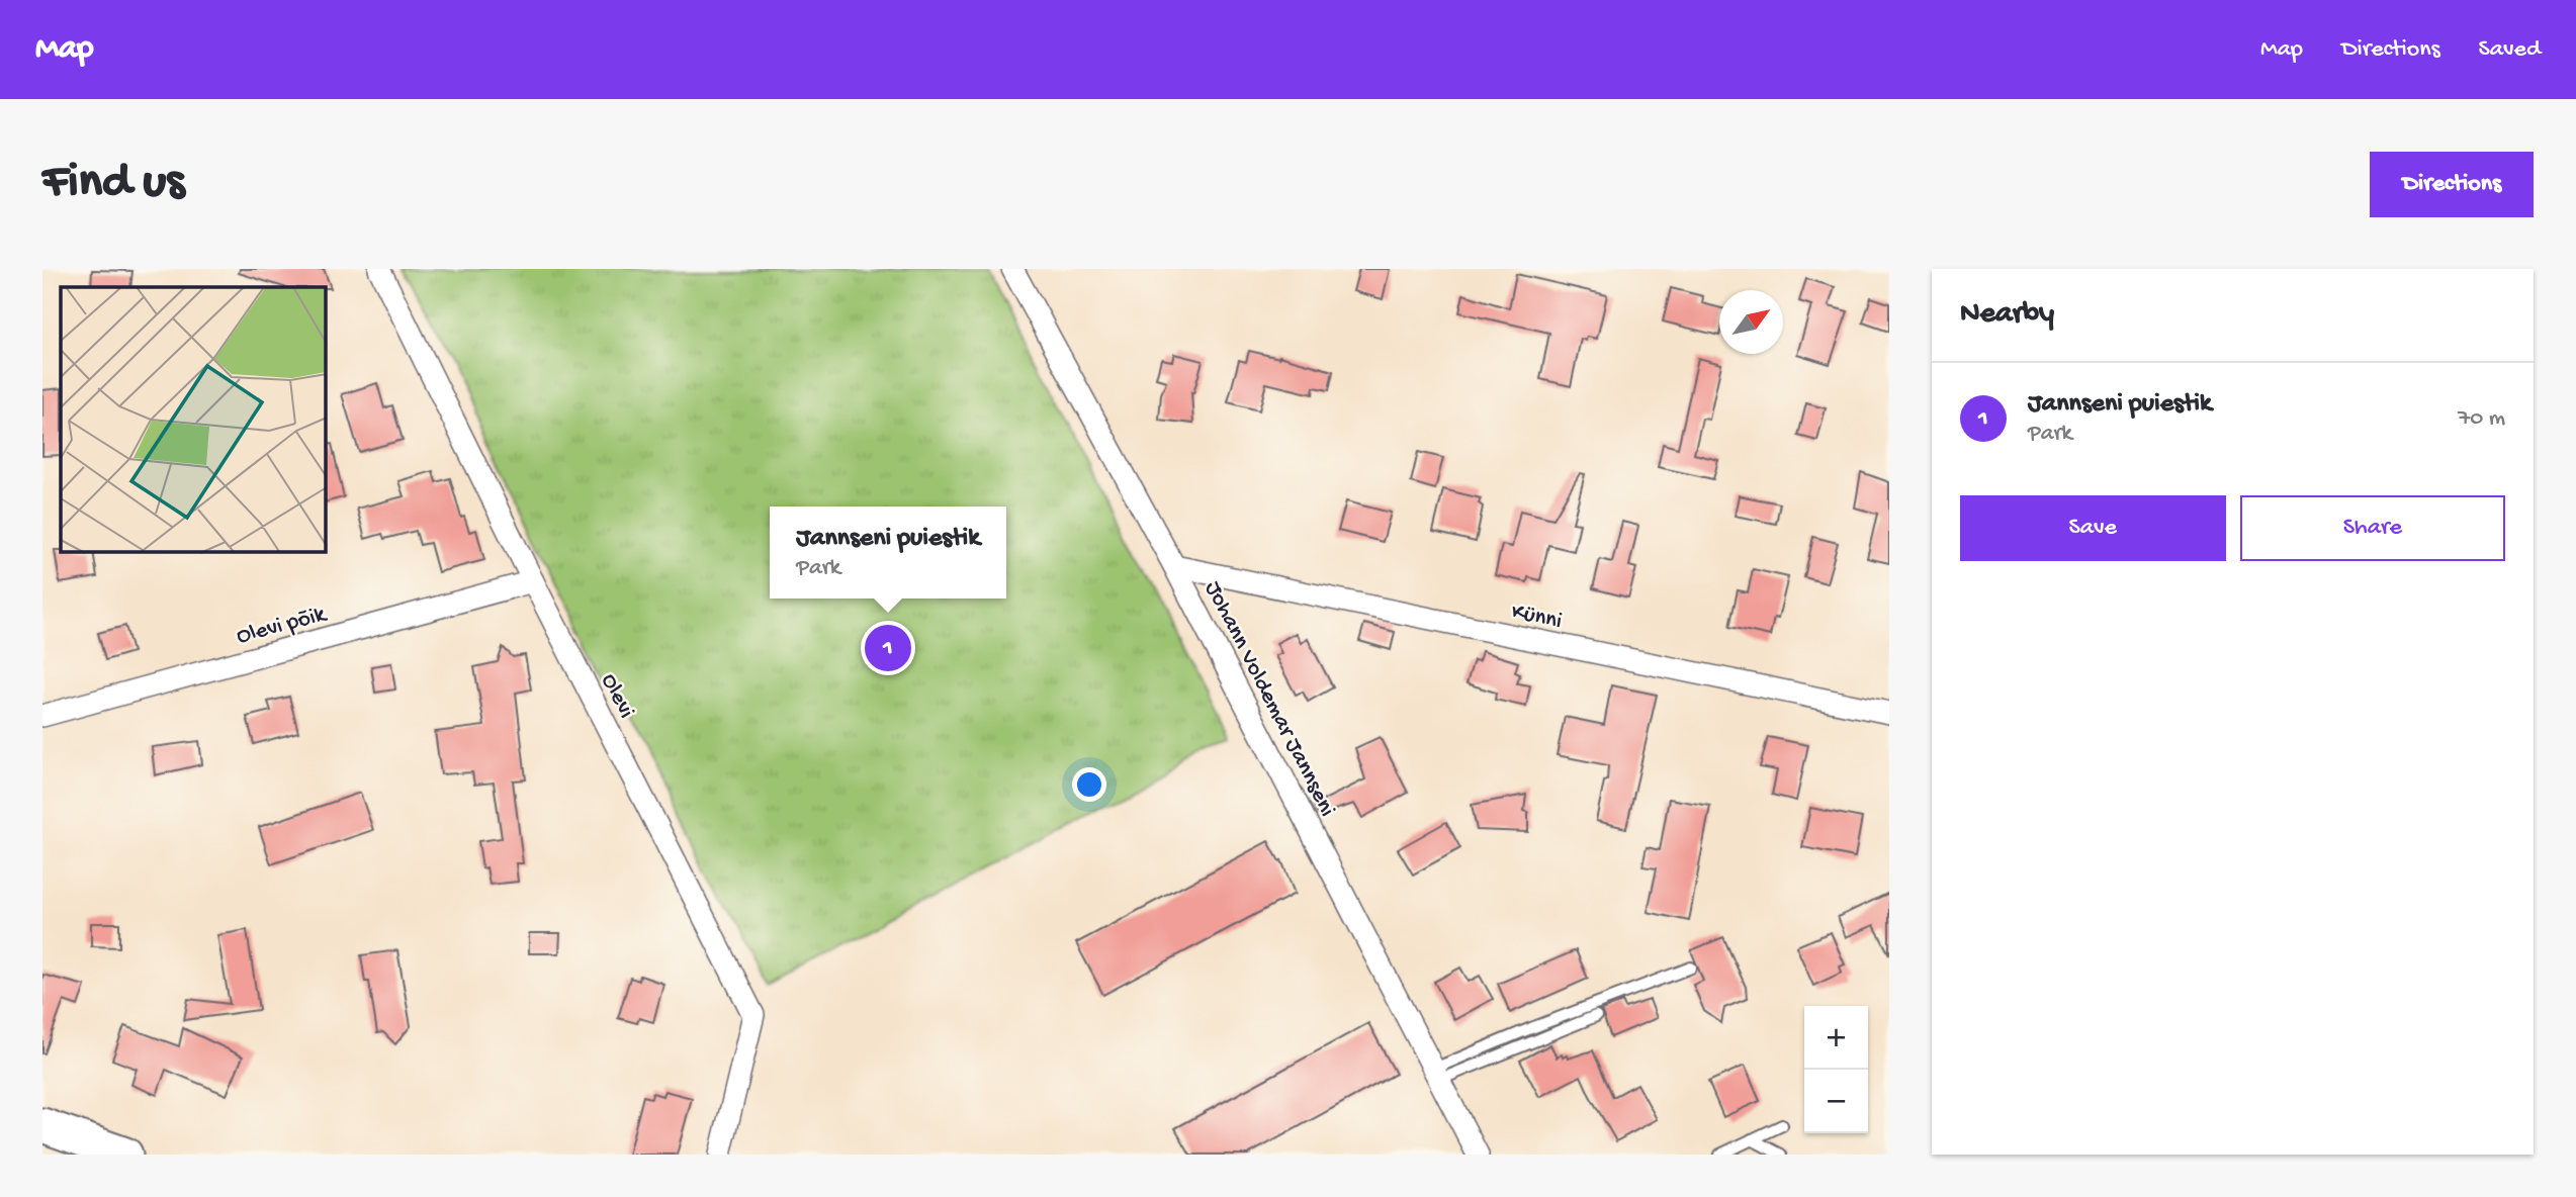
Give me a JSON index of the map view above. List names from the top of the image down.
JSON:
{
  "streets": {
    "street": [
      "Künni",
      "Olevi põik",
      "Olevi",
      "Johann Voldemar Jannseni"
    ]
  },
  "crossings": [
    ["Künni", "Johann Voldemar Jannseni"],
    ["Olevi põik", "Olevi"]
  ],
  "north": "top right",
  "page": {
    "header": "Map",
    "nav": ["Map", "Directions", "Saved"],
    "buttons": [
      "Directions",
      ["Save", "Share"]
    ],
    "title": "Find us",
    "heading": "Nearby",
    "list": [
      {
        "mark": "1",
        "name": "Jannseni puiestik",
        "note": "Park",
        "value": "70 m"
      }
    ],
    "popup": ["Jannseni puiestik", "Park"],
    "pins": "1",
    "map_buttons": ["+", "−"]
  }
}
